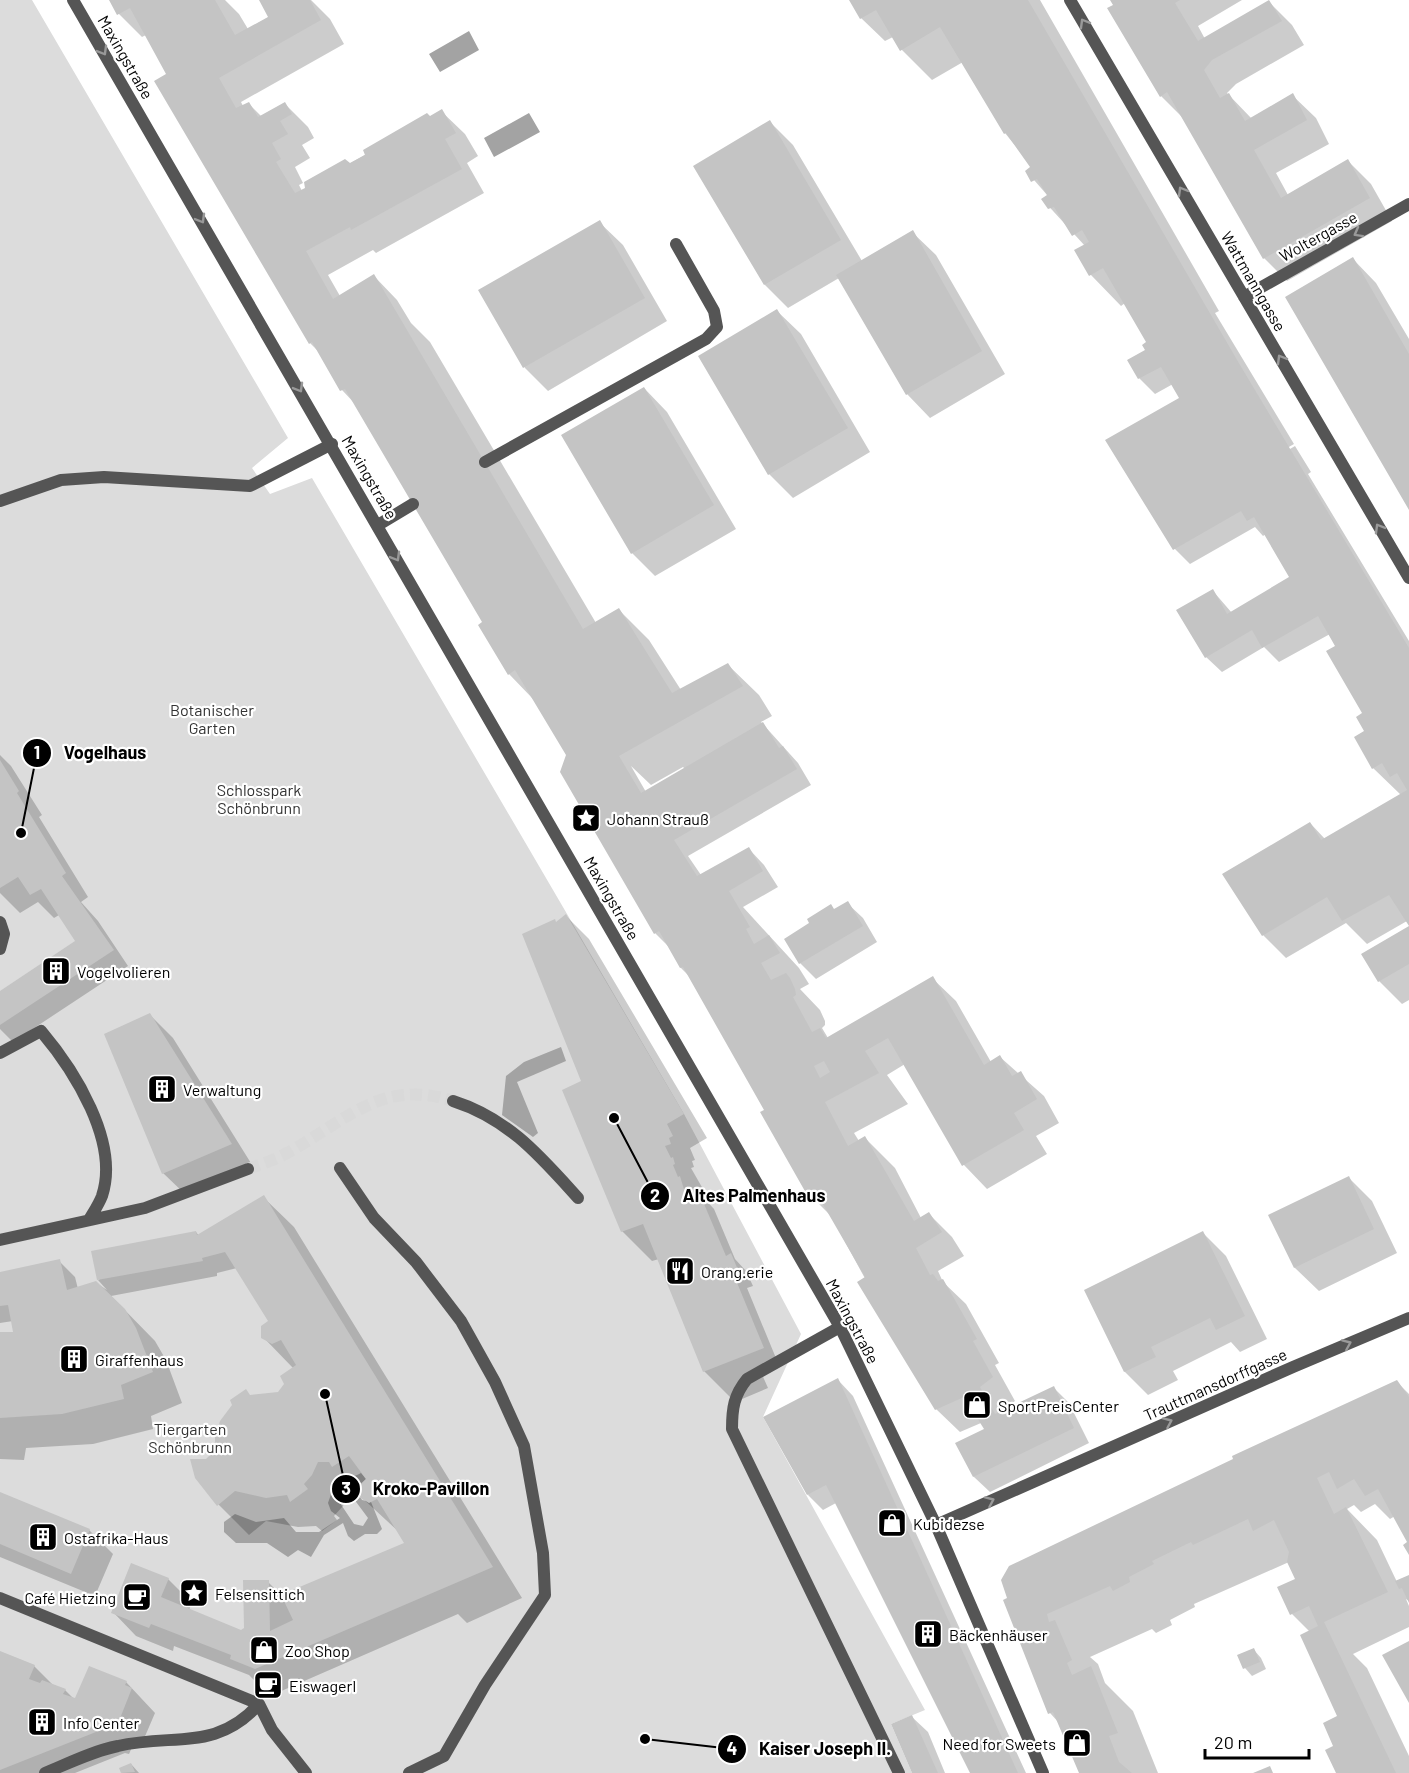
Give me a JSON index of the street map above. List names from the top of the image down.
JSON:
{
  "streets": {
    "street": [
      "Maxingstraße",
      "Woltergasse",
      "Wattmanngasse",
      "Trauttmansdorffgasse"
    ]
  },
  "crossings": [
    ["Maxingstraße", "Trauttmansdorffgasse"],
    ["Woltergasse", "Wattmanngasse"]
  ],
  "one_way": [
    "Maxingstraße",
    "Woltergasse",
    "Wattmanngasse",
    "Trauttmansdorffgasse"
  ],
  "parks": ["Botanischer Garten", "Schlosspark Schönbrunn", "Tiergarten Schönbrunn"],
  "places": {
    "place": ["Johann Strauß", "Felsensittich"],
    "other": [
      "Vogelhaus",
      "Altes Palmenhaus",
      "Kroko-Pavillon",
      "Kaiser Joseph II."
    ],
    "building": [
      "Vogelvolieren",
      "Verwaltung",
      "Giraffenhaus",
      "Ostafrika-Haus",
      "Bäckenhäuser",
      "Info Center"
    ],
    "restaurant": ["Orang.erie"],
    "shop": [
      "SportPreisCenter",
      "Kubidezse",
      "Zoo Shop",
      "Need for Sweets"
    ],
    "cafe": ["Café Hietzing", "Eiswagerl"]
  },
  "scale_bar": "20 m"
}
